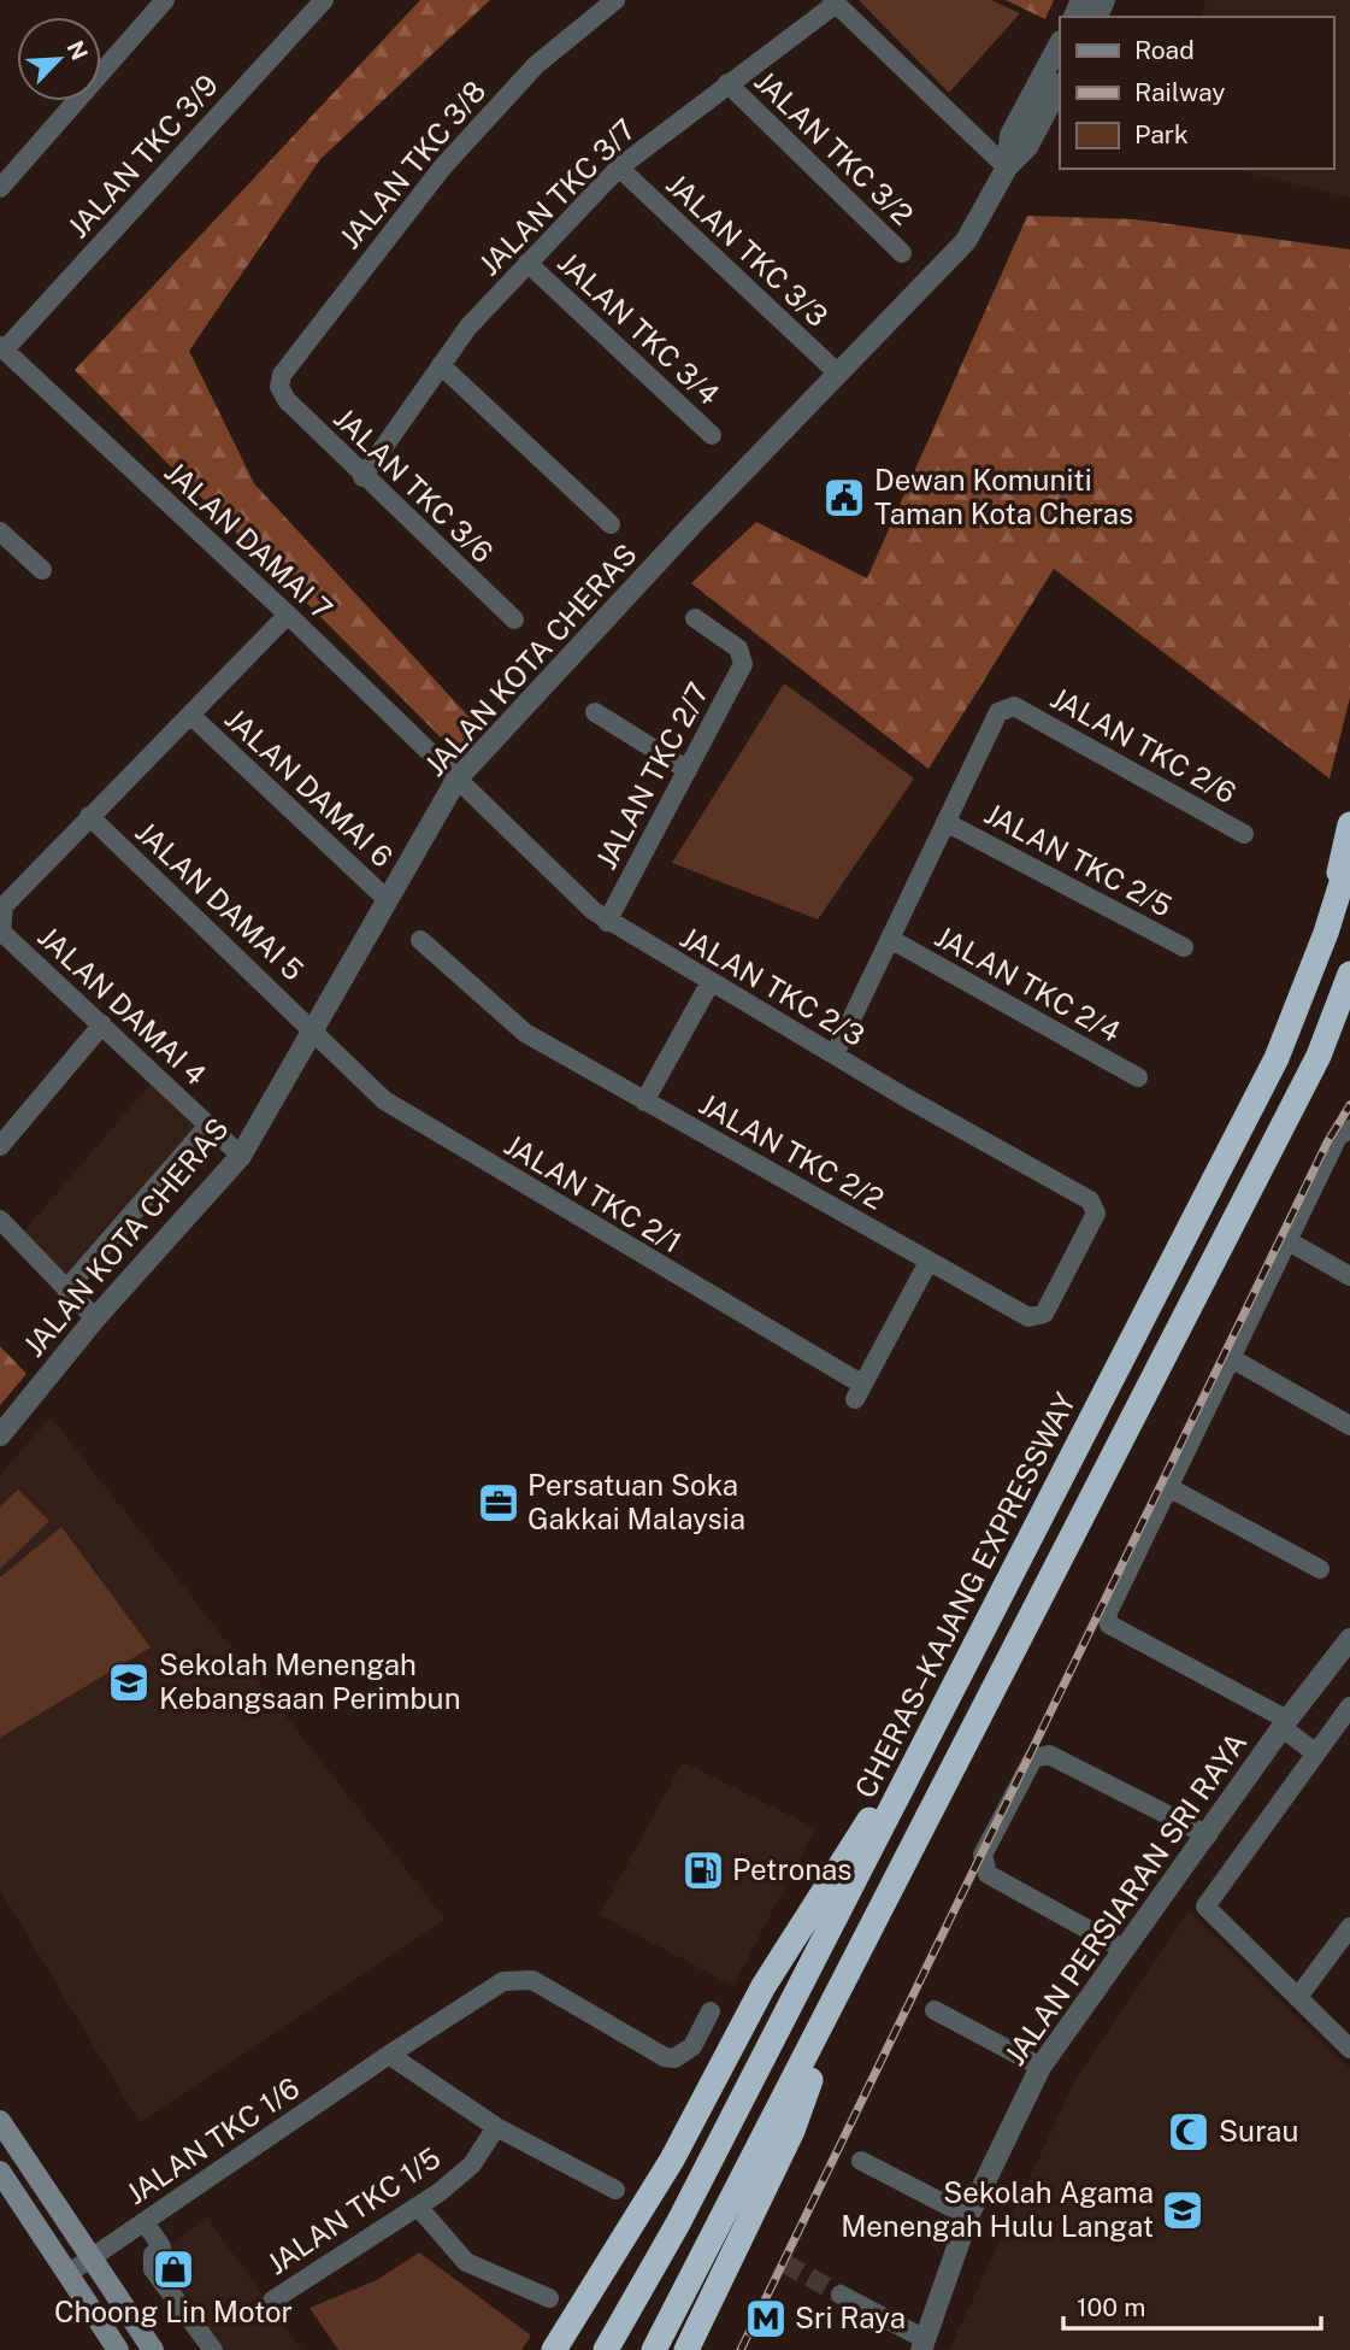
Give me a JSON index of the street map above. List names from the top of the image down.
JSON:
{
  "streets": {
    "highway": ["CHERAS–KAJANG EXPRESSWAY"],
    "street": [
      "JALAN TKC 3/2",
      "JALAN TKC 3/9",
      "JALAN TKC 3/8",
      "JALAN TKC 3/7",
      "JALAN TKC 3/3",
      "JALAN TKC 3/4",
      "JALAN TKC 3/6",
      "JALAN DAMAI 7",
      "JALAN KOTA CHERAS",
      "JALAN TKC 2/6",
      "JALAN TKC 2/7",
      "JALAN DAMAI 6",
      "JALAN TKC 2/5",
      "JALAN DAMAI 5",
      "JALAN TKC 2/4",
      "JALAN TKC 2/3",
      "JALAN DAMAI 4",
      "JALAN TKC 2/2",
      "JALAN TKC 2/1",
      "JALAN PERSIARAN SRI RAYA",
      "JALAN TKC 1/6",
      "JALAN TKC 1/5"
    ]
  },
  "crossings": [
    ["JALAN TKC 3/2", "JALAN TKC 3/7"],
    ["JALAN TKC 3/9", "JALAN DAMAI 7"],
    ["JALAN TKC 3/8", "JALAN TKC 3/6"],
    ["JALAN TKC 3/7", "JALAN TKC 3/3"],
    ["JALAN TKC 3/7", "JALAN TKC 3/4"],
    ["JALAN TKC 3/7", "JALAN TKC 3/6"],
    ["JALAN TKC 3/3", "JALAN KOTA CHERAS"],
    ["JALAN DAMAI 7", "JALAN KOTA CHERAS"],
    ["JALAN DAMAI 7", "JALAN TKC 2/3"],
    ["JALAN KOTA CHERAS", "JALAN DAMAI 6"],
    ["JALAN KOTA CHERAS", "JALAN DAMAI 5"],
    ["JALAN KOTA CHERAS", "JALAN TKC 2/3"],
    ["JALAN KOTA CHERAS", "JALAN DAMAI 4"],
    ["JALAN KOTA CHERAS", "JALAN TKC 2/1"],
    ["JALAN TKC 2/6", "JALAN TKC 2/5"],
    ["JALAN TKC 2/7", "JALAN TKC 2/3"],
    ["JALAN DAMAI 5", "JALAN TKC 2/1"],
    ["JALAN TKC 2/3", "JALAN TKC 2/2"],
    ["JALAN TKC 2/2", "JALAN TKC 2/1"]
  ],
  "places": {
    "public building": ["Dewan Komuniti Taman Kota Cheras"],
    "office": ["Persatuan Soka Gakkai Malaysia"],
    "school or university": ["Sekolah Menengah Kebangsaan Perimbun", "Sekolah Agama Menengah Hulu Langat"],
    "fuel station": ["Petronas"],
    "mosque": ["Surau"],
    "shop": ["Choong Lin Motor"],
    "metro station": ["Sri Raya"]
  },
  "legend": ["Road", "Railway", "Park"],
  "scale_bar": "100 m",
  "north": "top right"
}
